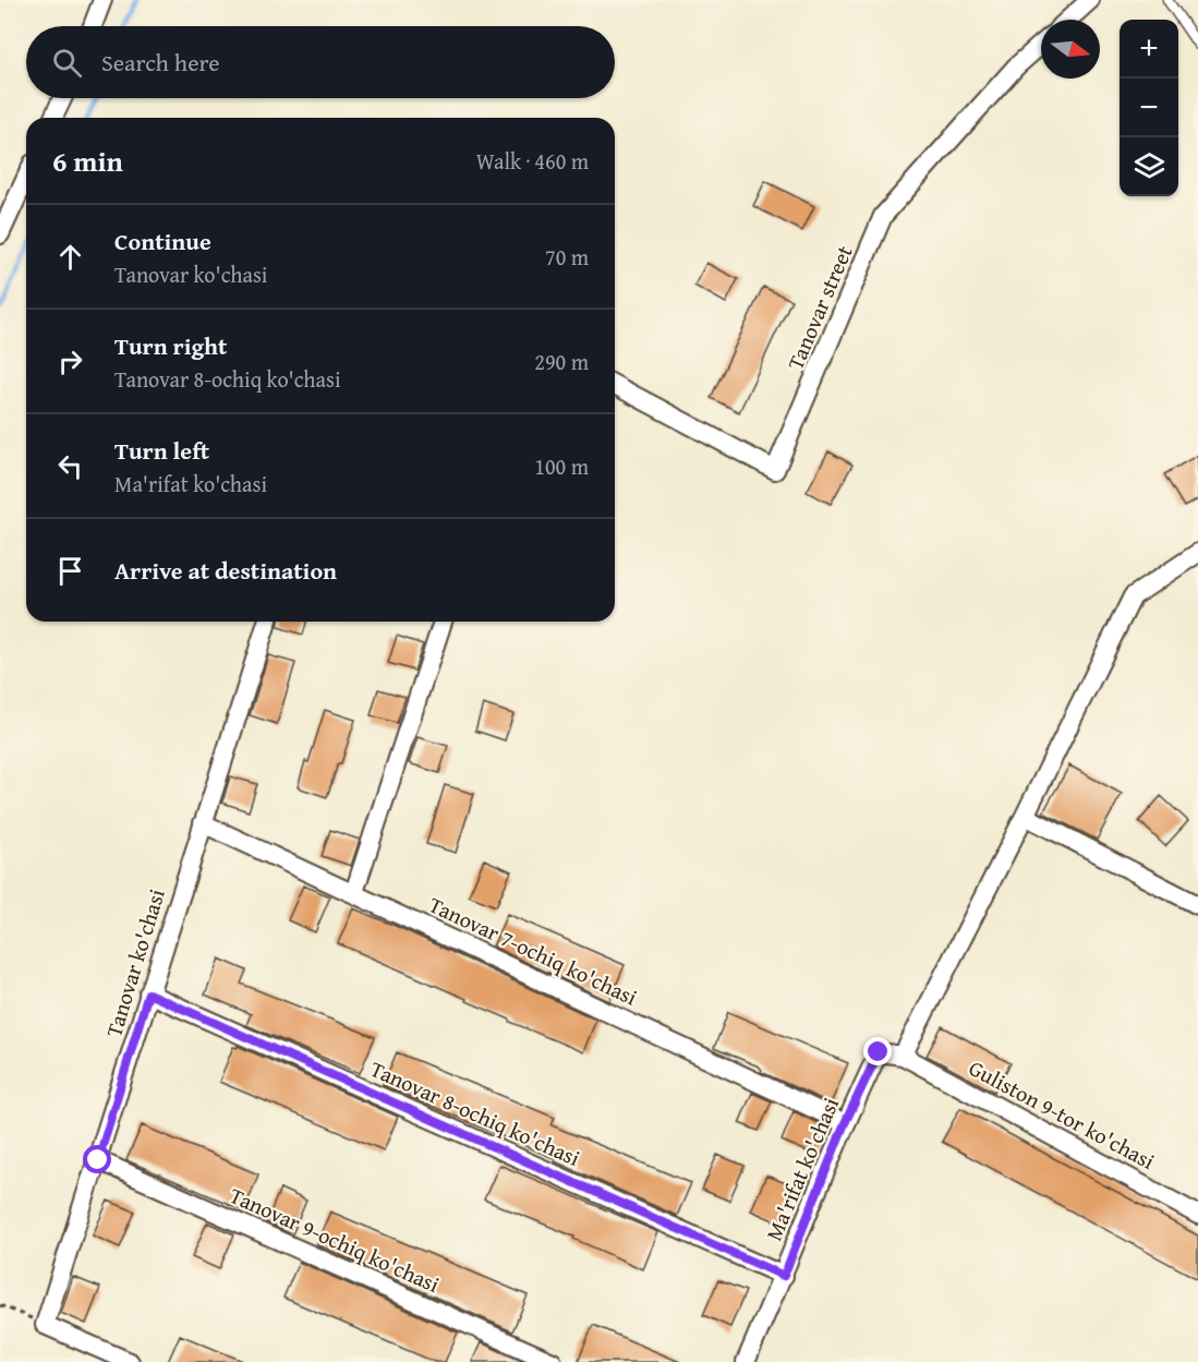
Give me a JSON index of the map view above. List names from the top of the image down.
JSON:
{
  "streets": {
    "street": [
      "Tanovar street",
      "Tanovar 7-ochiq ko'chasi",
      "Tanovar ko'chasi",
      "Tanovar 8-ochiq ko'chasi",
      "Guliston 9-tor ko'chasi",
      "Ma'rifat ko'chasi",
      "Tanovar 9-ochiq ko'chasi"
    ]
  },
  "crossings": [
    ["Tanovar 7-ochiq ko'chasi", "Tanovar ko'chasi"],
    ["Tanovar 7-ochiq ko'chasi", "Ma'rifat ko'chasi"],
    ["Tanovar ko'chasi", "Tanovar 8-ochiq ko'chasi"],
    ["Tanovar ko'chasi", "Tanovar 9-ochiq ko'chasi"],
    ["Tanovar 8-ochiq ko'chasi", "Ma'rifat ko'chasi"],
    ["Guliston 9-tor ko'chasi", "Ma'rifat ko'chasi"]
  ],
  "north": "right",
  "page": {
    "map_buttons": ["+", "−"],
    "search": "Search here",
    "heading": ["6 min", "Walk · 460 m"],
    "list": [
      ["Continue", "Tanovar ko'chasi", "70 m"],
      ["Turn right", "Tanovar 8-ochiq ko'chasi", "290 m"],
      ["Turn left", "Ma'rifat ko'chasi", "100 m"],
      "Arrive at destination"
    ]
  }
}
